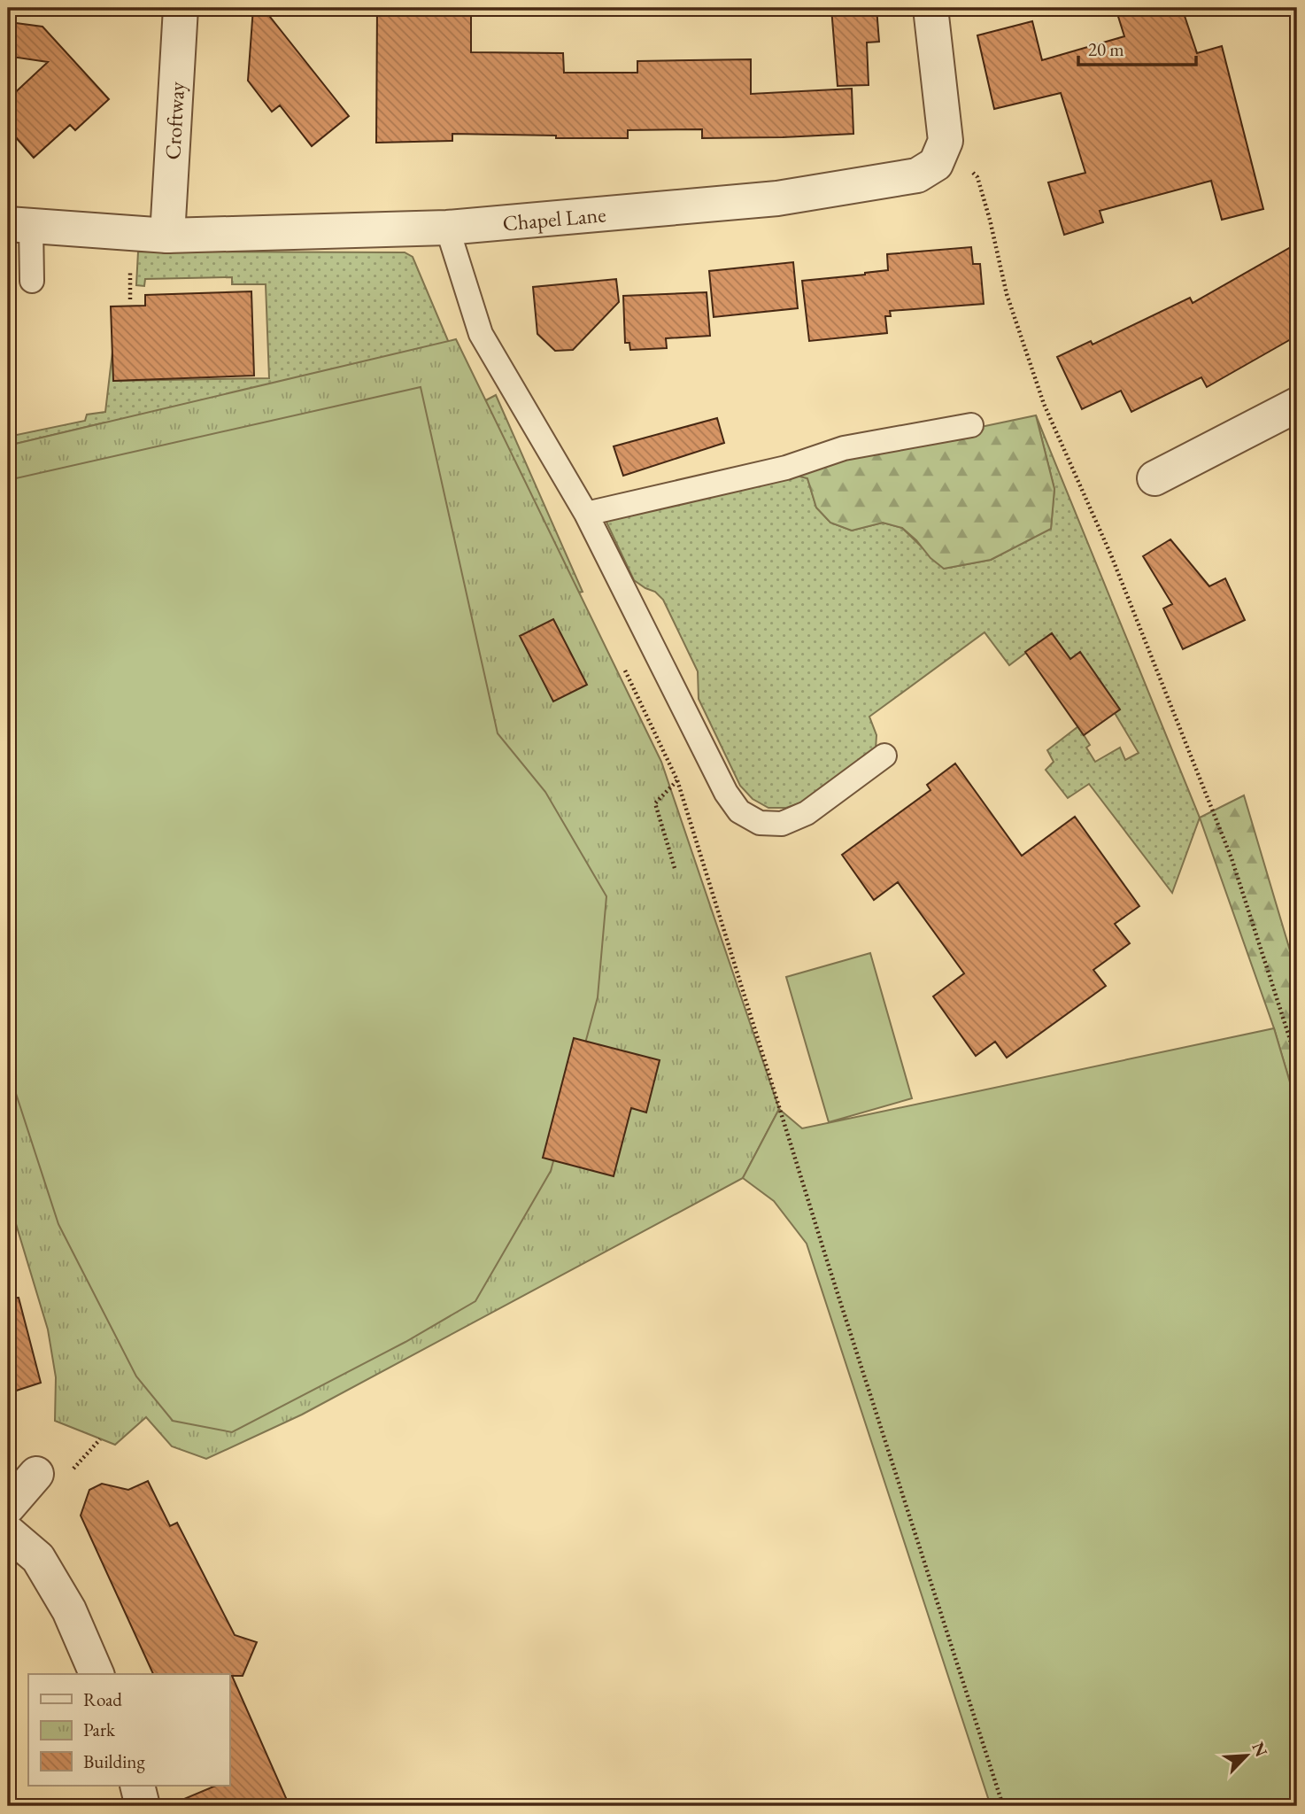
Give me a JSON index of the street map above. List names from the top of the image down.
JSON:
{
  "streets": {
    "street": ["Croftway", "Chapel Lane"]
  },
  "crossings": [
    ["Croftway", "Chapel Lane"]
  ],
  "legend": ["Road", "Park", "Building"],
  "scale_bar": "20 m",
  "north": "top right"
}
